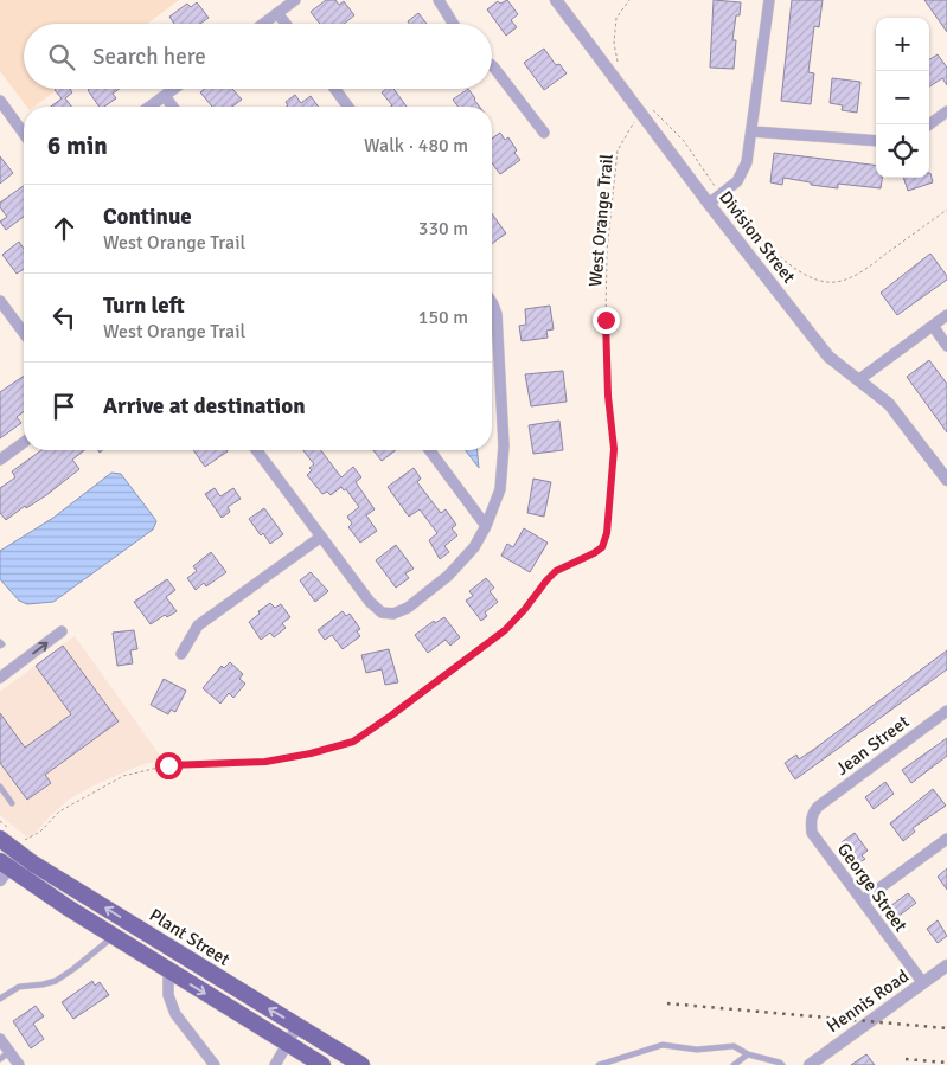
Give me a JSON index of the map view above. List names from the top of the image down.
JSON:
{
  "streets": {
    "main road": ["Plant Street"],
    "street": [
      "Division Street",
      "Jean Street",
      "George Street",
      "Hennis Road"
    ],
    "path": ["West Orange Trail"]
  },
  "crossings": [
    ["West Orange Trail", "Plant Street"],
    ["Jean Street", "George Street"],
    ["George Street", "Hennis Road"]
  ],
  "page": {
    "map_buttons": ["+", "−"],
    "search": "Search here",
    "heading": ["6 min", "Walk · 480 m"],
    "list": [
      ["Continue", "West Orange Trail", "330 m"],
      ["Turn left", "West Orange Trail", "150 m"],
      "Arrive at destination"
    ]
  }
}
